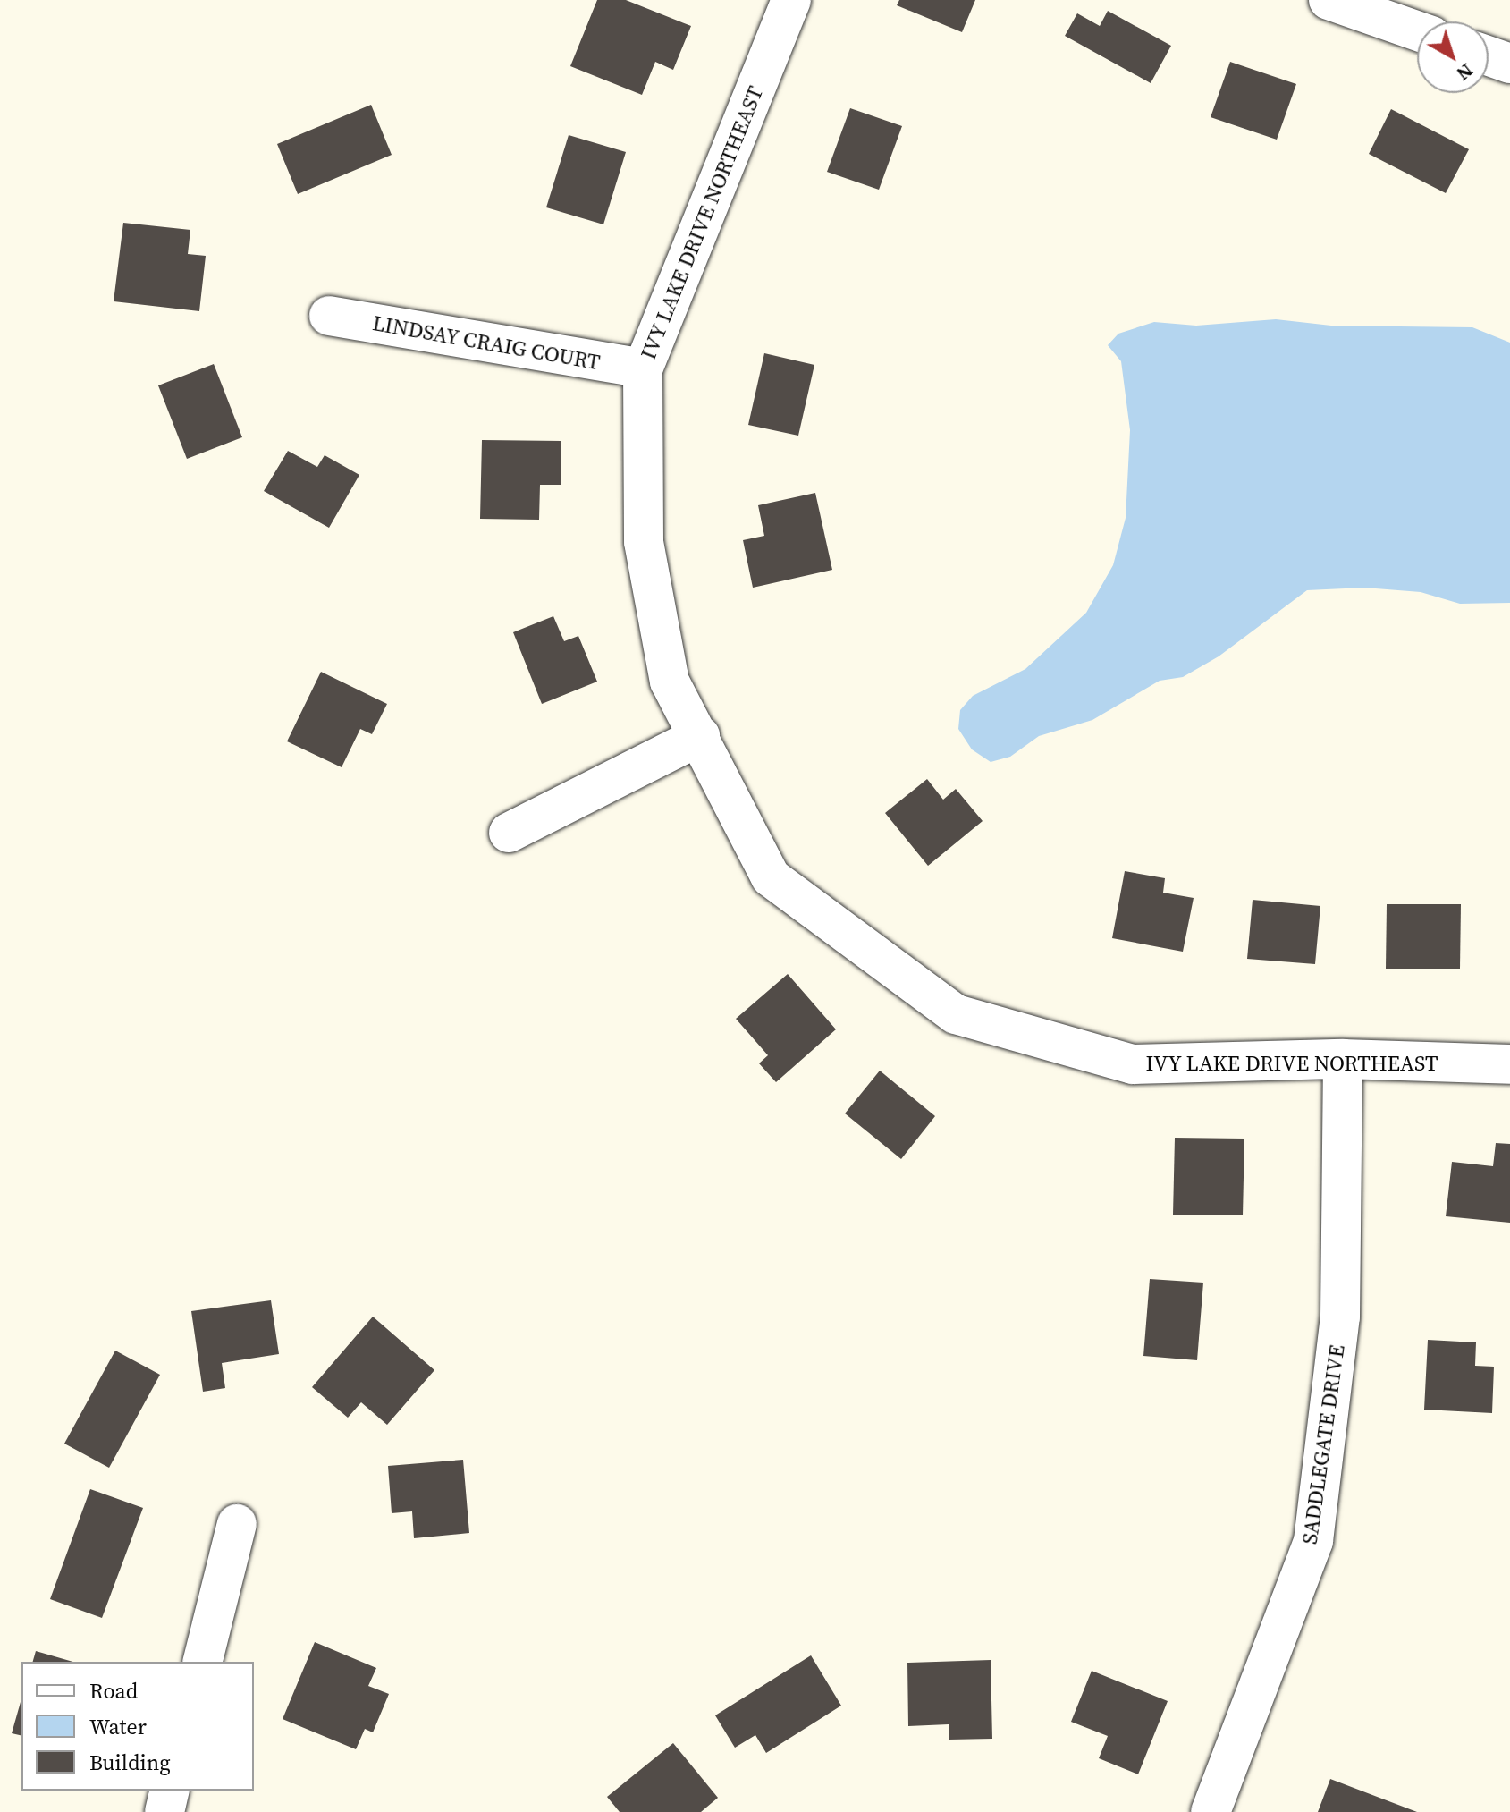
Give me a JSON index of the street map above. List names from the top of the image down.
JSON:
{
  "streets": {
    "street": ["IVY LAKE DRIVE NORTHEAST", "LINDSAY CRAIG COURT", "SADDLEGATE DRIVE"]
  },
  "crossings": [
    ["IVY LAKE DRIVE NORTHEAST", "LINDSAY CRAIG COURT"],
    ["IVY LAKE DRIVE NORTHEAST", "SADDLEGATE DRIVE"]
  ],
  "legend": ["Road", "Water", "Building"],
  "north": "bottom right"
}
